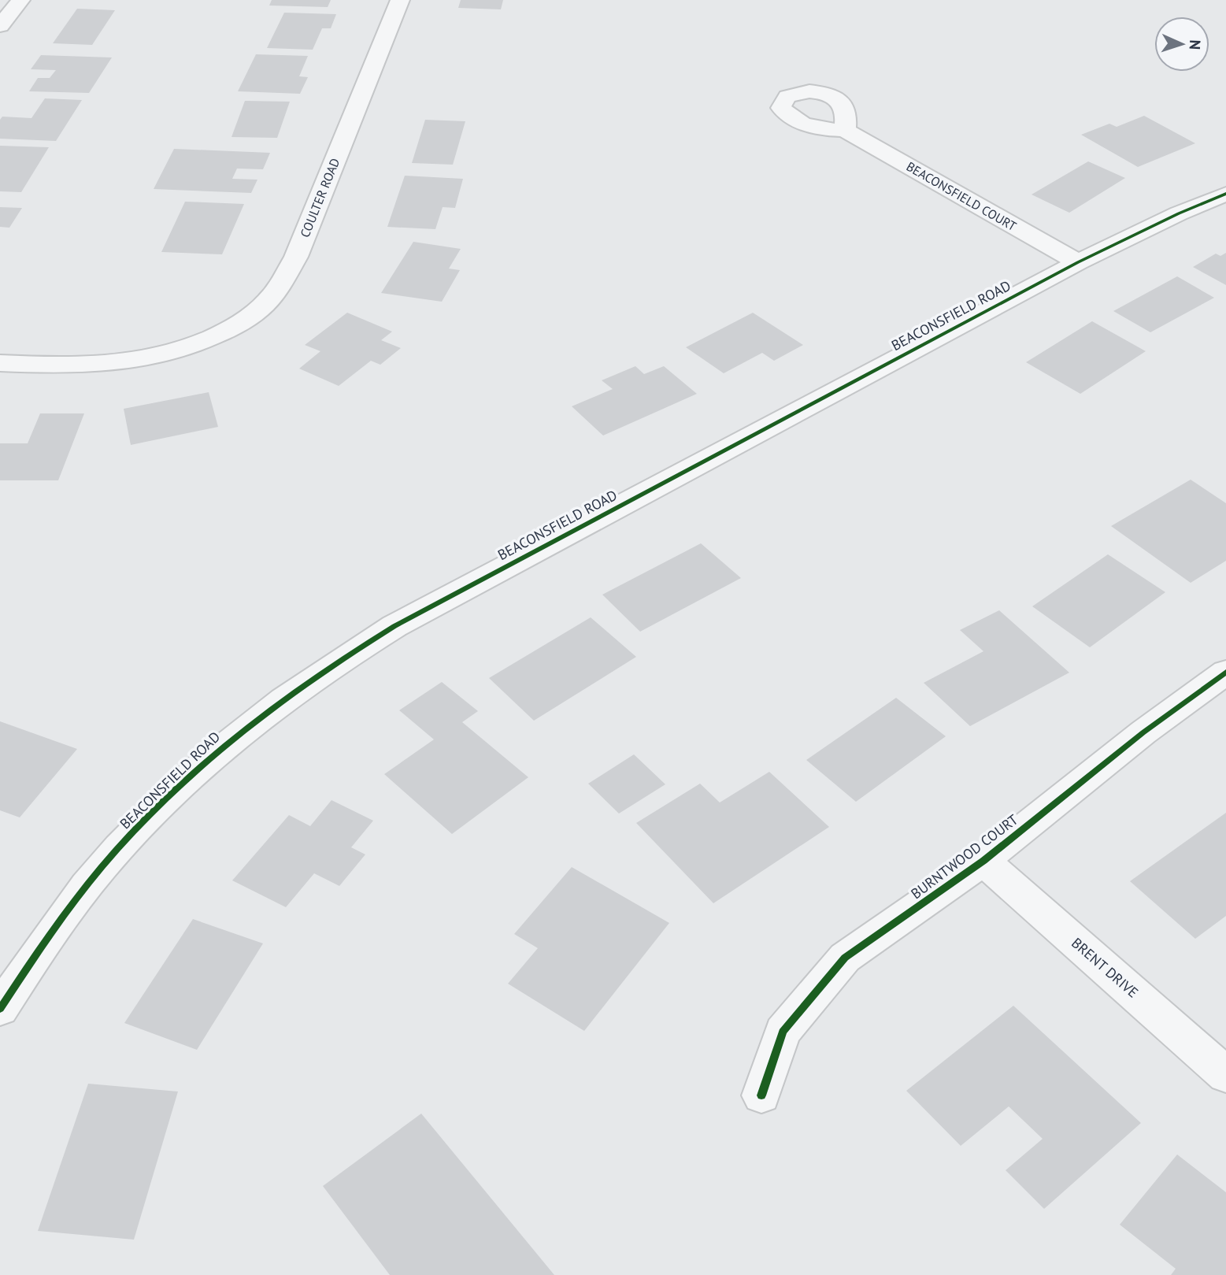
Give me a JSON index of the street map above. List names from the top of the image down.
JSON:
{
  "streets": {
    "street": [
      "BEACONSFIELD COURT",
      "COULTER ROAD",
      "BEACONSFIELD ROAD",
      "BURNTWOOD COURT",
      "BRENT DRIVE"
    ]
  },
  "crossings": [
    ["BEACONSFIELD COURT", "BEACONSFIELD ROAD"],
    ["BURNTWOOD COURT", "BRENT DRIVE"]
  ],
  "north": "right"
}
